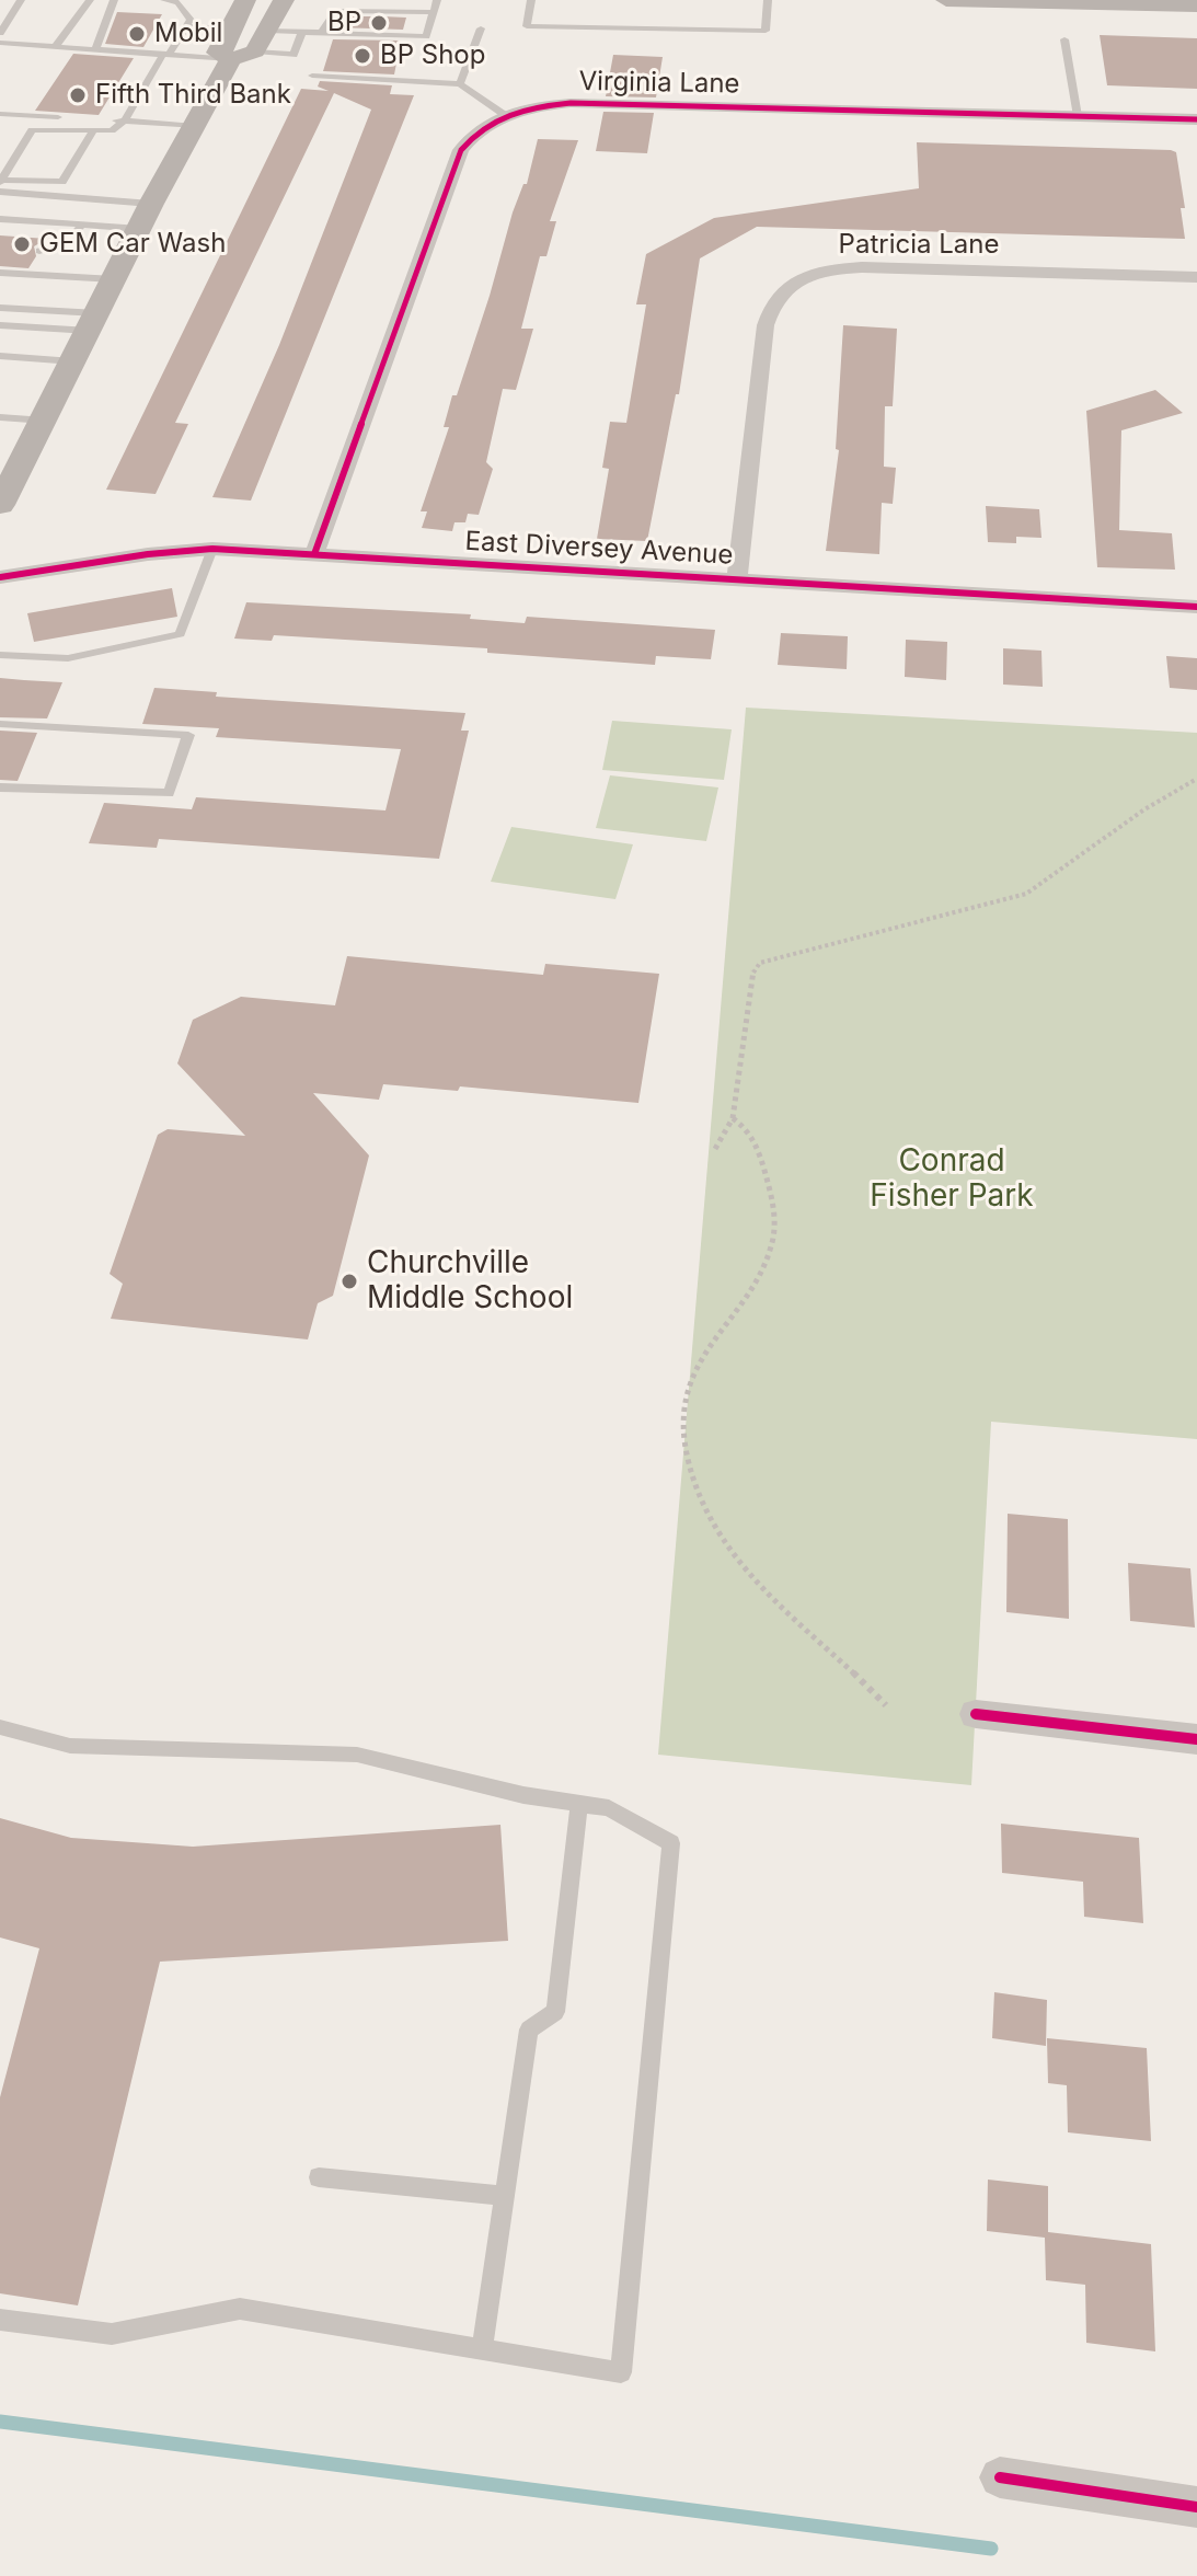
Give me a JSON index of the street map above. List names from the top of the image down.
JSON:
{
  "streets": {
    "street": ["Virginia Lane", "Patricia Lane", "East Diversey Avenue"]
  },
  "crossings": [
    ["Virginia Lane", "East Diversey Avenue"],
    ["Patricia Lane", "East Diversey Avenue"]
  ],
  "parks": ["Conrad Fisher Park"],
  "places": [
    "BP",
    "Mobil",
    "BP Shop",
    "Fifth Third Bank",
    "GEM Car Wash",
    "Churchville Middle School"
  ]
}
